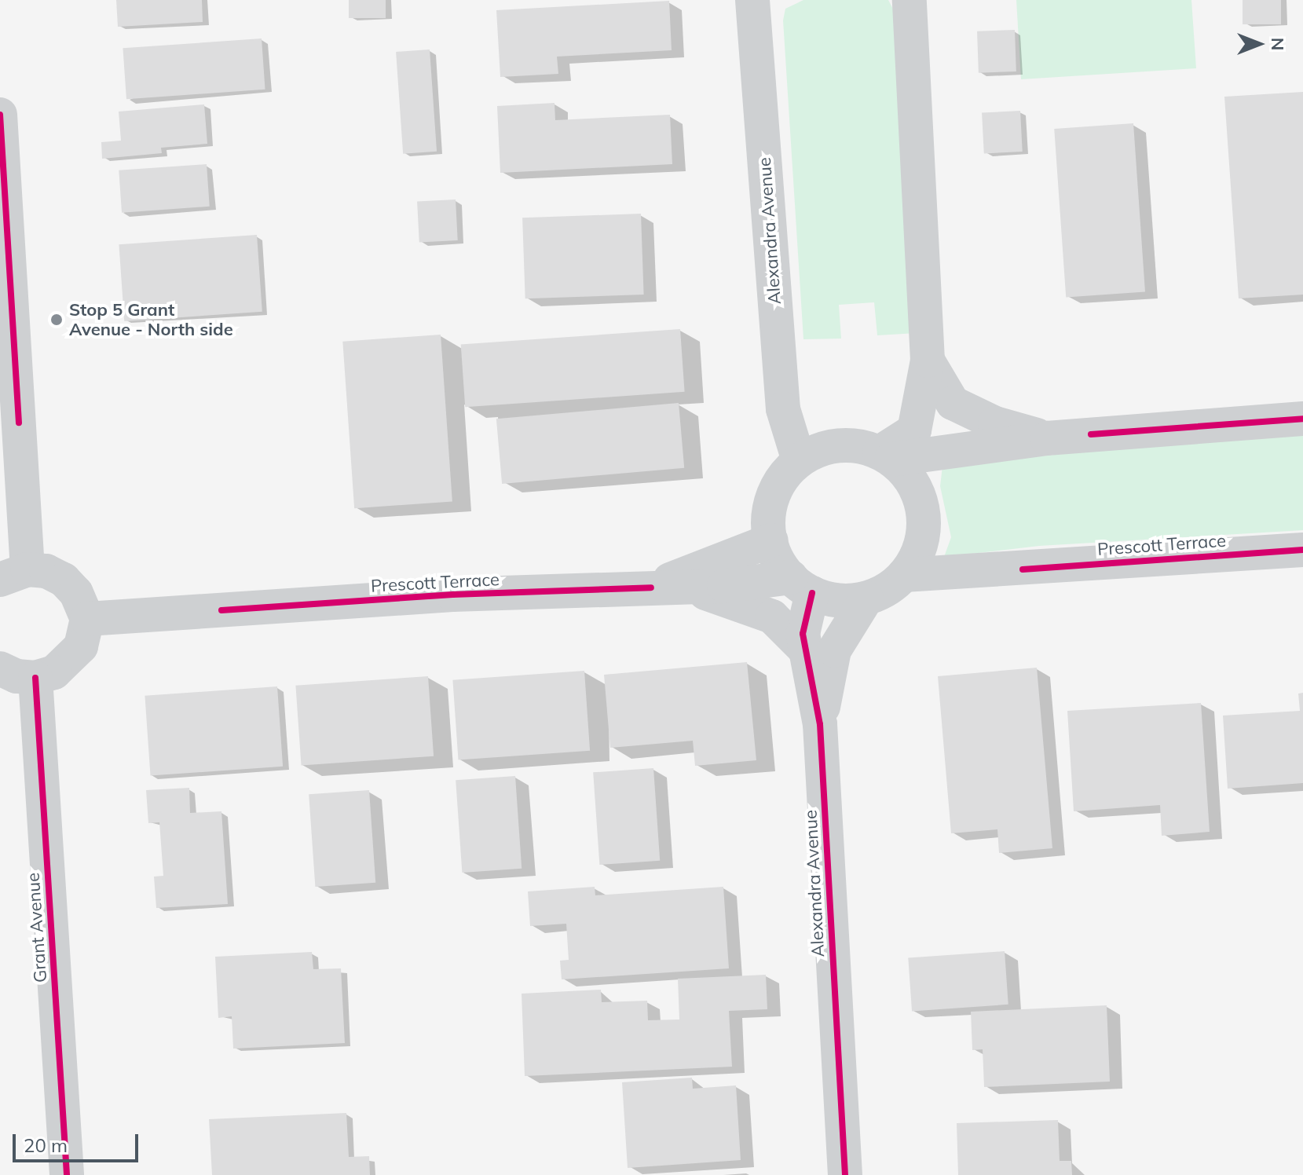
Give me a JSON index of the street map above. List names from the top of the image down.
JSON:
{
  "streets": {
    "street": ["Alexandra Avenue", "Prescott Terrace", "Grant Avenue"]
  },
  "crossings": [
    ["Alexandra Avenue", "Prescott Terrace"]
  ],
  "places": ["Stop 5 Grant Avenue - North side"],
  "scale_bar": "20 m",
  "north": "right"
}
